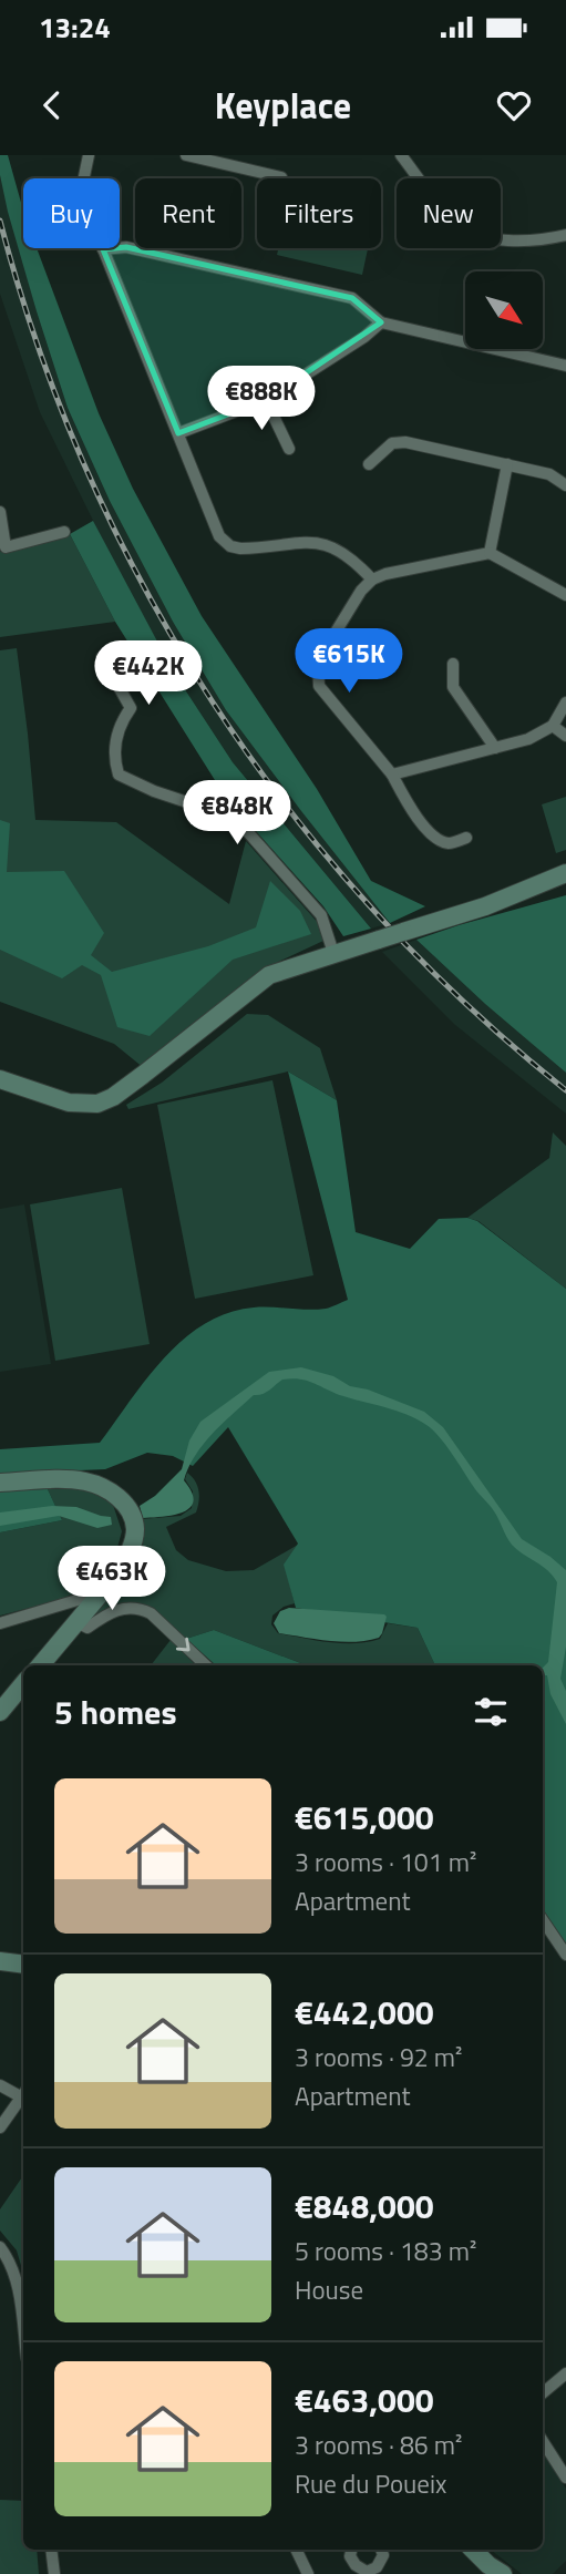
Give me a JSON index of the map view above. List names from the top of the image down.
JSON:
{
  "north": "bottom right",
  "page": {
    "status": "13:24",
    "header": "Keyplace",
    "chip": [
      "Buy",
      "Rent",
      "Filters",
      "New"
    ],
    "price": [
      "€888K",
      "€615K",
      "€442K",
      "€848K",
      "€463K"
    ],
    "heading": "5 homes",
    "list": [
      {
        "name": "€615,000",
        "note": "3 rooms · 101 m² · Apartment"
      },
      {
        "name": "€442,000",
        "note": "3 rooms · 92 m² · Apartment"
      },
      {
        "name": "€848,000",
        "note": "5 rooms · 183 m² · House"
      },
      {
        "name": "€463,000",
        "note": "3 rooms · 86 m² · Rue du Poueix"
      }
    ]
  }
}
